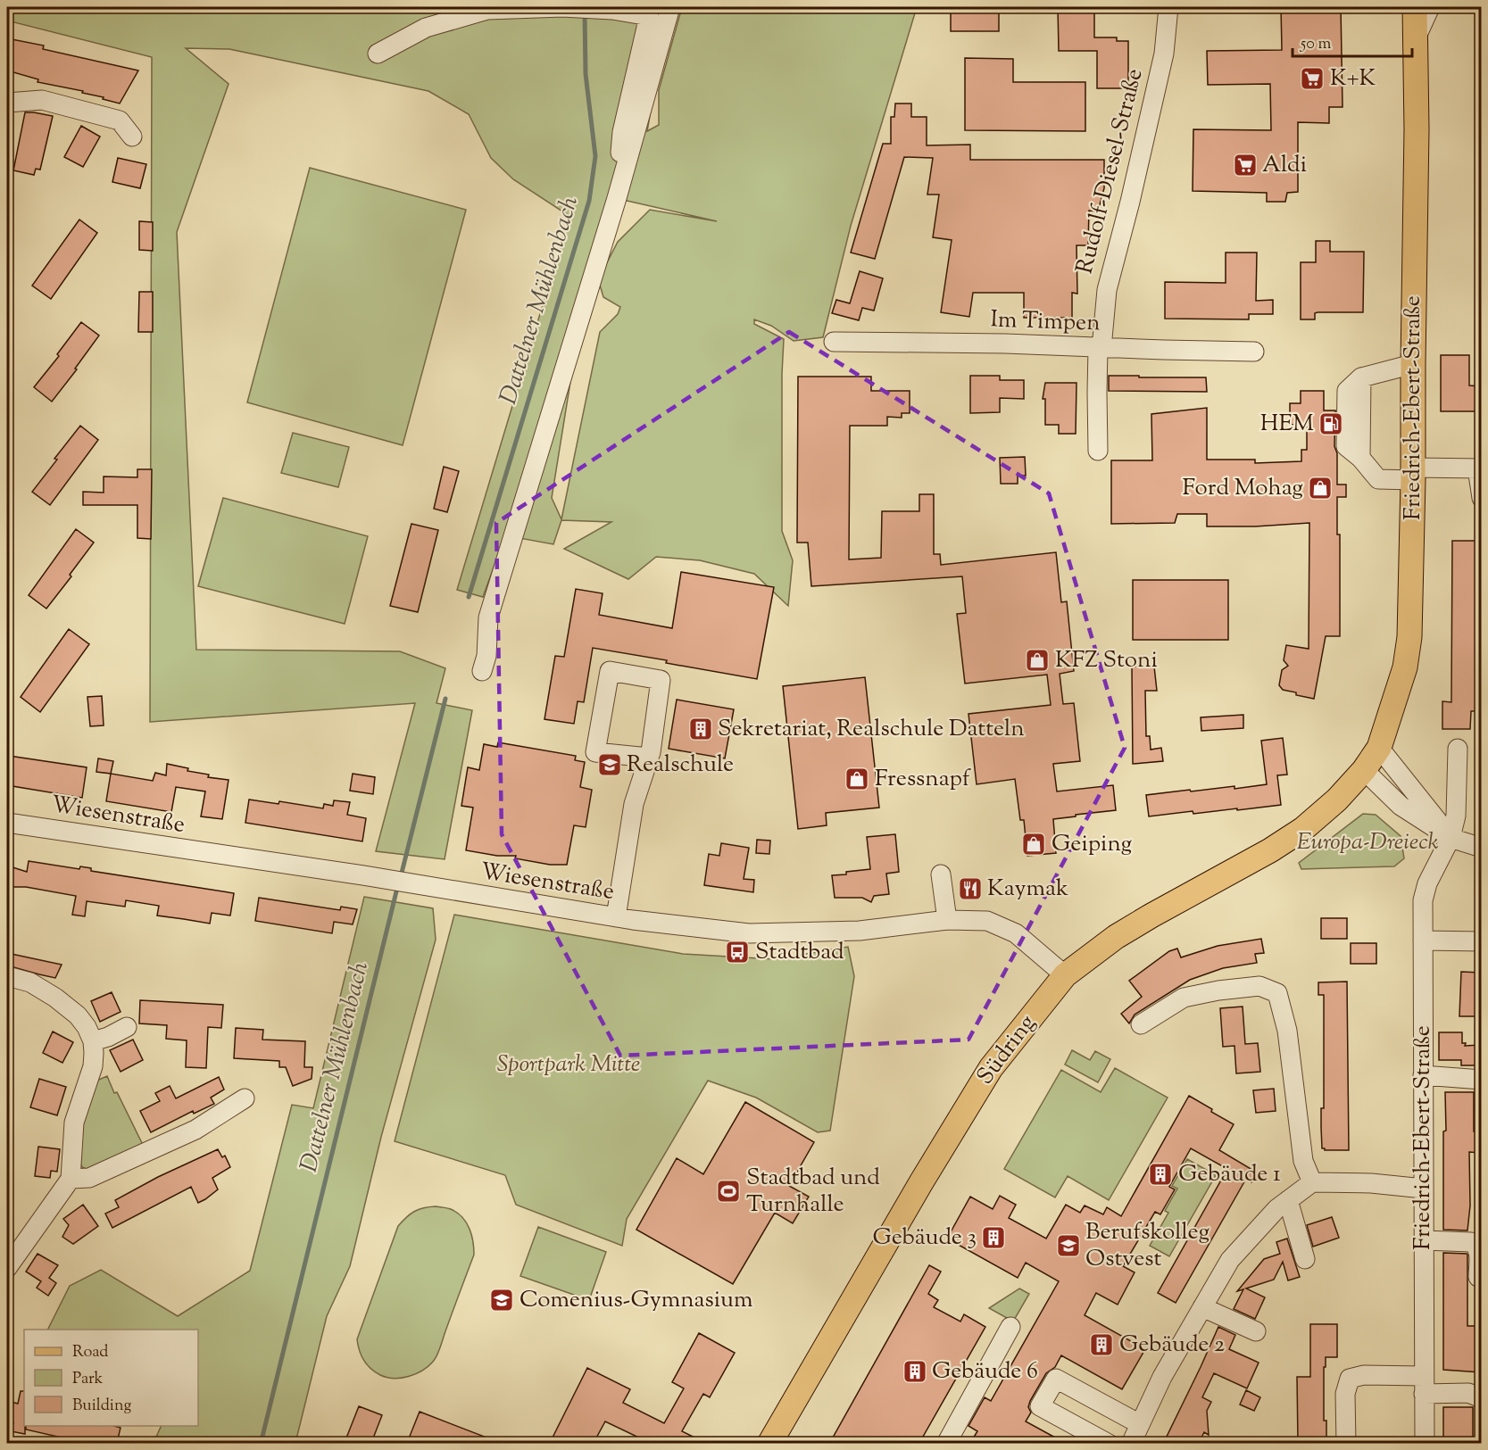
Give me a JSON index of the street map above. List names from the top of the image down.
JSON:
{
  "streets": {
    "main road": ["Friedrich-Ebert-Straße", "Südring"],
    "street": ["Rudolf-Diesel-Straße", "Im Timpen", "Wiesenstraße"]
  },
  "crossings": [
    ["Rudolf-Diesel-Straße", "Im Timpen"],
    ["Friedrich-Ebert-Straße", "Südring"],
    ["Wiesenstraße", "Südring"]
  ],
  "water": ["Dattelner Mühlenbach"],
  "parks": ["Europa-Dreieck", "Sportpark Mitte"],
  "places": {
    "supermarket": ["K+K", "Aldi"],
    "fuel station": ["HEM"],
    "shop": [
      "Ford Mohag",
      "KFZ Stoni",
      "Fressnapf",
      "Geiping"
    ],
    "building": [
      "Sekretariat, Realschule Datteln",
      "Gebäude 1",
      "Gebäude 3",
      "Gebäude 2",
      "Gebäude 6"
    ],
    "school or university": ["Realschule", "Berufskolleg Ostvest", "Comenius-Gymnasium"],
    "restaurant": ["Kaymak"],
    "bus stop": ["Stadtbad"],
    "sports": ["Stadtbad und Turnhalle"]
  },
  "legend": ["Road", "Park", "Building"],
  "scale_bar": "50 m"
}
